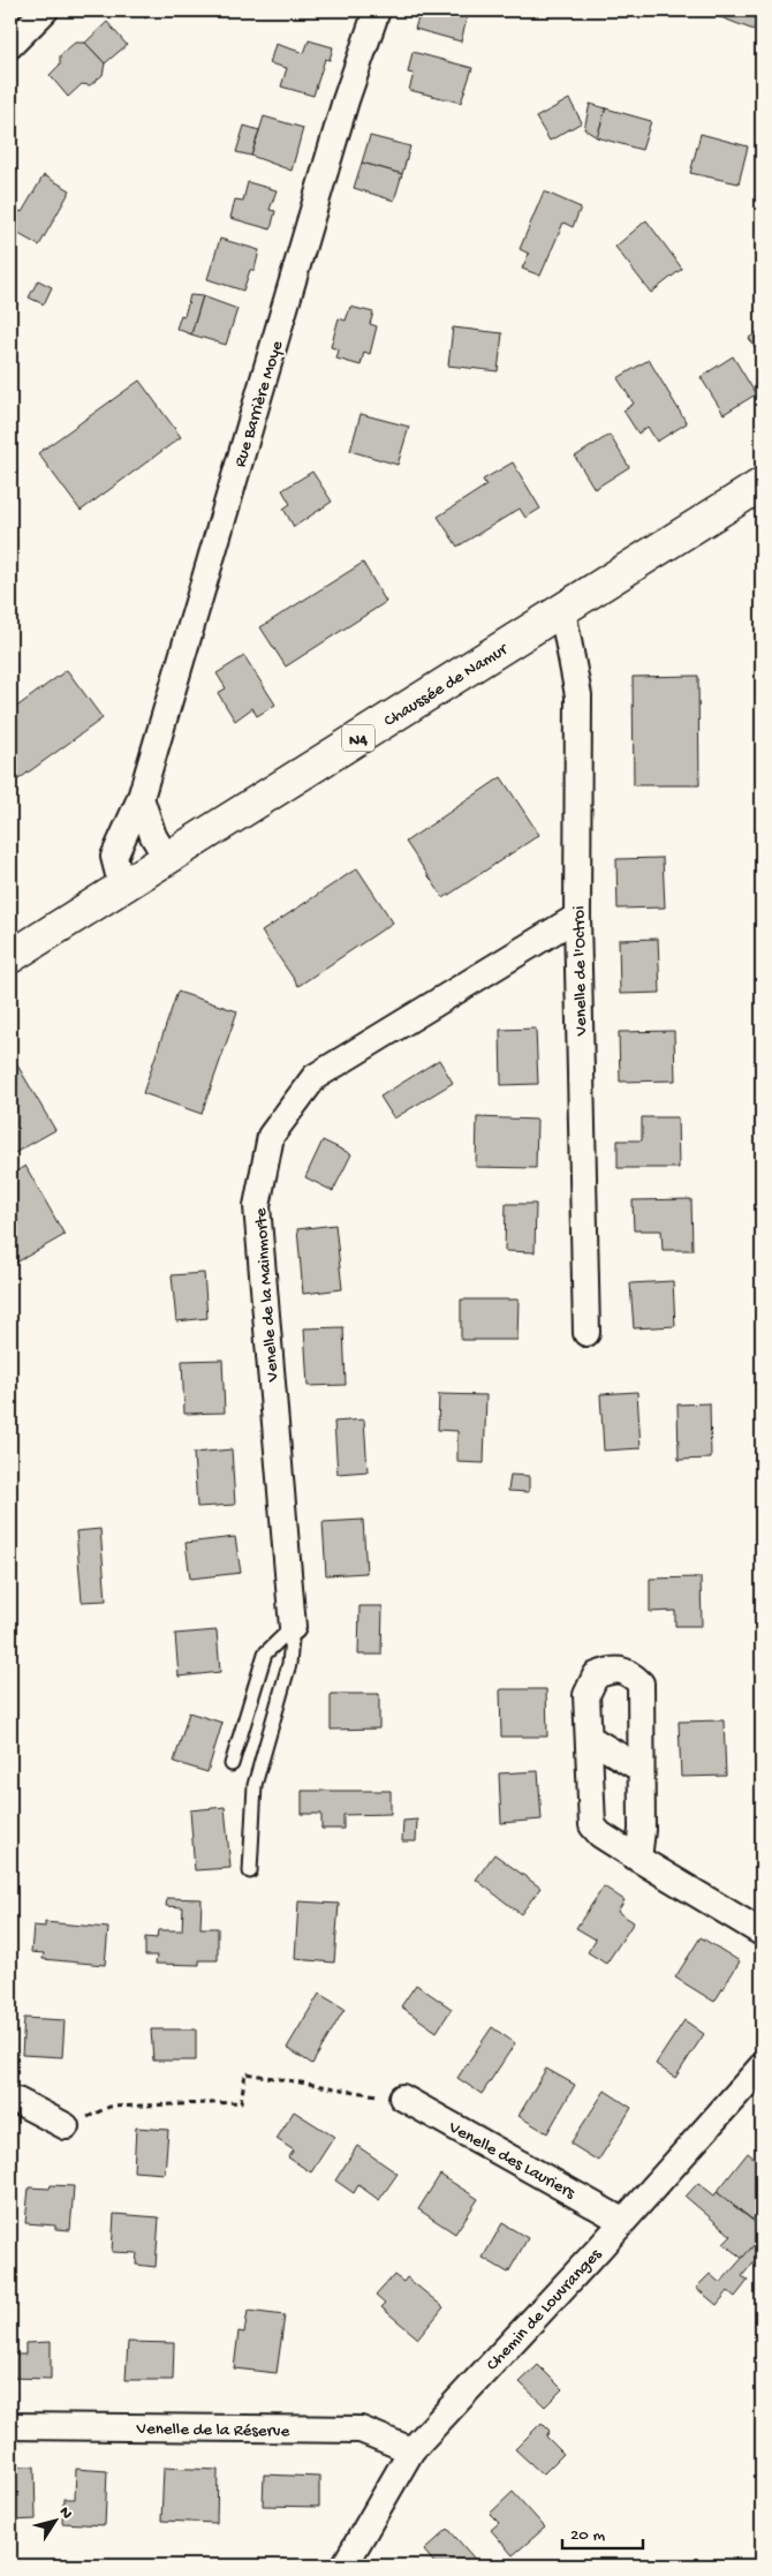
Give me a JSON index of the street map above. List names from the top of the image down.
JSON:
{
  "streets": {
    "main road": ["Chaussée de Namur", "N4"],
    "street": [
      "Rue Barrière Moye",
      "Venelle de l'Octroi",
      "Venelle de la Mainmorte",
      "Venelle des Lauriers",
      "Chemin de Louvranges",
      "Venelle de la Réserve"
    ]
  },
  "crossings": [
    ["Rue Barrière Moye", "Chaussée de Namur"],
    ["Chaussée de Namur", "Venelle de l'Octroi"],
    ["Venelle de l'Octroi", "Venelle de la Mainmorte"],
    ["Venelle des Lauriers", "Chemin de Louvranges"],
    ["Chemin de Louvranges", "Venelle de la Réserve"]
  ],
  "scale_bar": "20 m",
  "north": "top right"
}
